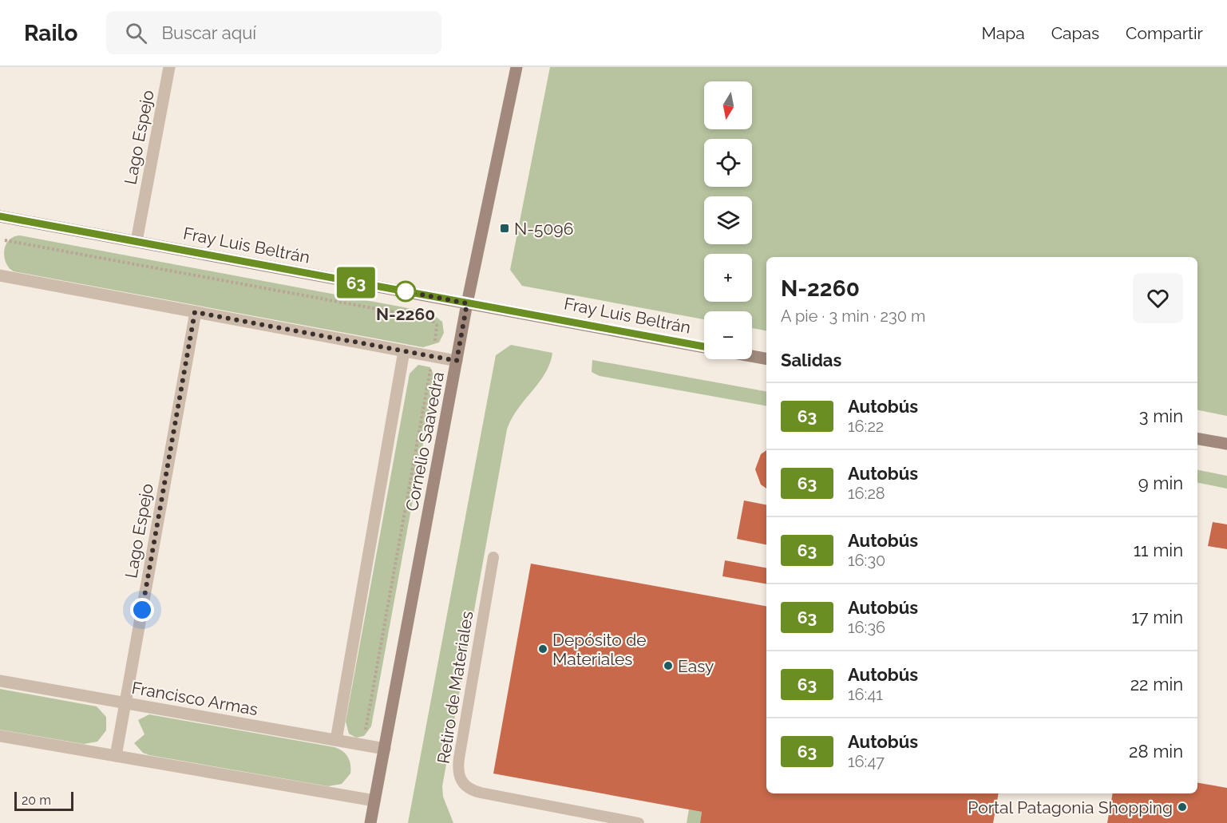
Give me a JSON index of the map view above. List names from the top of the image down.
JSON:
{
  "streets": {
    "main road": ["Fray Luis Beltrán", "Cornelio Saavedra"],
    "street": ["Lago Espejo", "Francisco Armas"],
    "lane": ["Retiro de Materiales"]
  },
  "crossings": [
    ["Lago Espejo", "Fray Luis Beltrán"],
    ["Lago Espejo", "Francisco Armas"],
    ["Fray Luis Beltrán", "Cornelio Saavedra"],
    ["Cornelio Saavedra", "Francisco Armas"]
  ],
  "places": {
    "transit": ["N-5096"],
    "other": [
      "N-2260",
      "Depósito de Materiales",
      "Easy",
      "Portal Patagonia Shopping"
    ]
  },
  "lines": ["bus line 63"],
  "scale_bar": "20 m",
  "north": "bottom",
  "page": {
    "header": "Railo",
    "search": "Buscar aquí",
    "nav": ["Mapa", "Capas", "Compartir"],
    "on_map": "63",
    "map_buttons": ["+", "−"],
    "heading": [
      ["N-2260", "A pie · 3 min · 230 m"],
      "Salidas"
    ],
    "list": [
      {
        "mark": "63",
        "name": "Autobús",
        "note": "16:22",
        "value": "3 min"
      },
      {
        "mark": "63",
        "name": "Autobús",
        "note": "16:28",
        "value": "9 min"
      },
      {
        "mark": "63",
        "name": "Autobús",
        "note": "16:30",
        "value": "11 min"
      },
      {
        "mark": "63",
        "name": "Autobús",
        "note": "16:36",
        "value": "17 min"
      },
      {
        "mark": "63",
        "name": "Autobús",
        "note": "16:41",
        "value": "22 min"
      },
      {
        "mark": "63",
        "name": "Autobús",
        "note": "16:47",
        "value": "28 min"
      }
    ],
    "scale": "20 m"
  }
}
